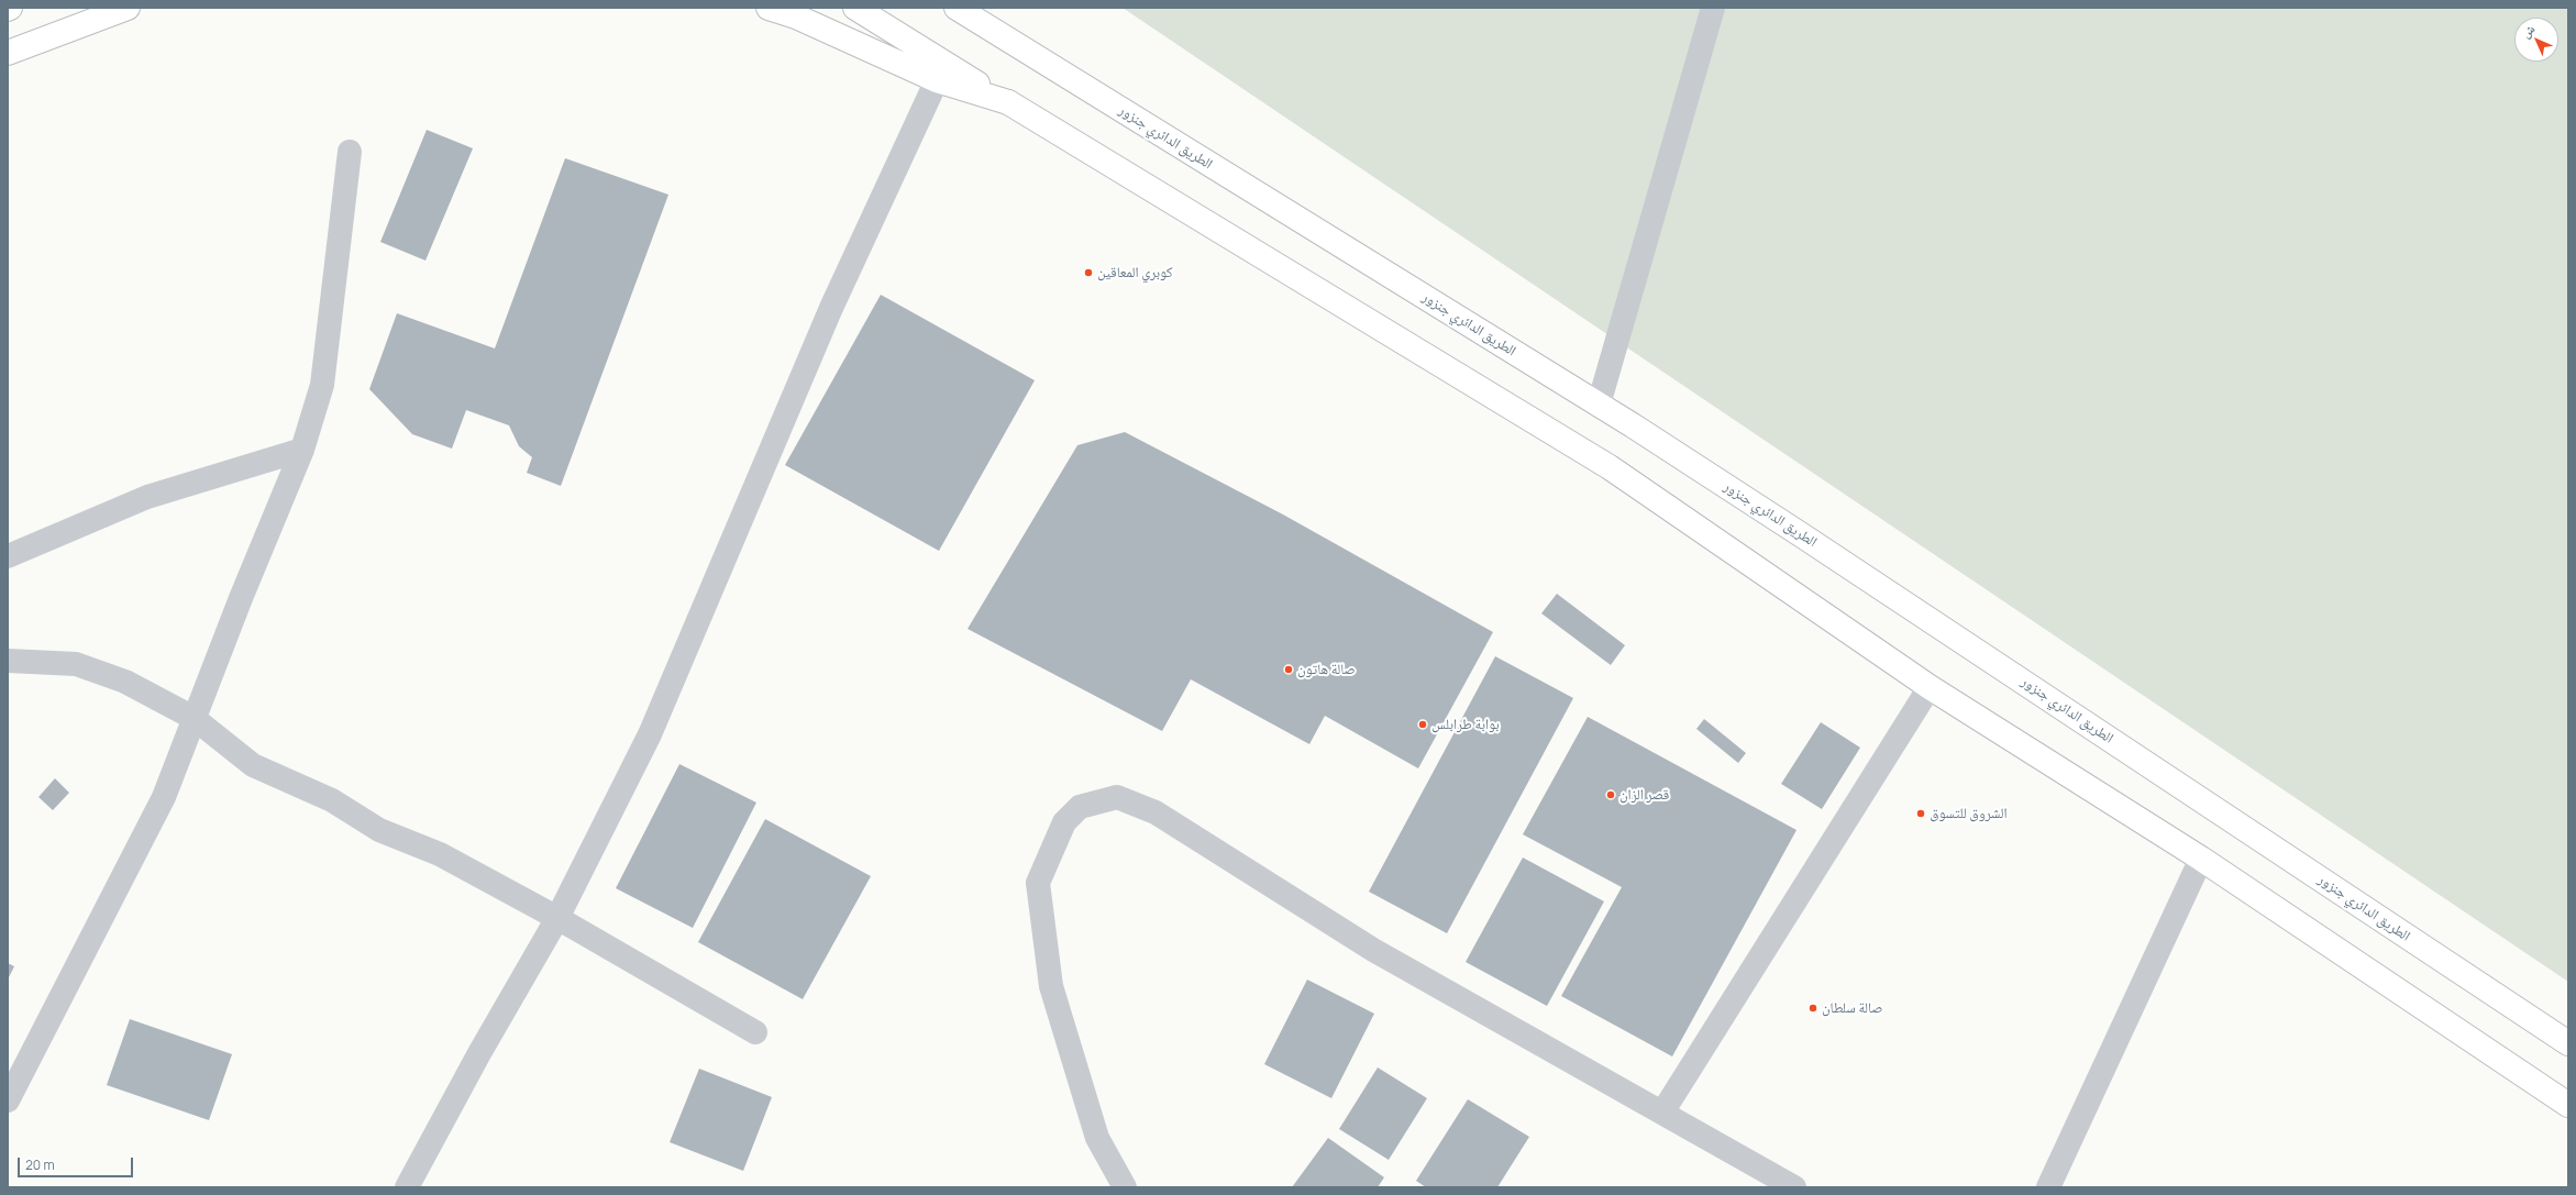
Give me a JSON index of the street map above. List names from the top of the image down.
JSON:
{
  "streets": {
    "main road": ["الطريق الدائري جنزور"]
  },
  "places": [
    "كوبري المعاقين",
    "صالة هاتون",
    "بوابة طرابلس",
    "قصر الزان",
    "الشروق للتسوق",
    "صالة سلطان"
  ],
  "scale_bar": "20 m",
  "north": "top left"
}
